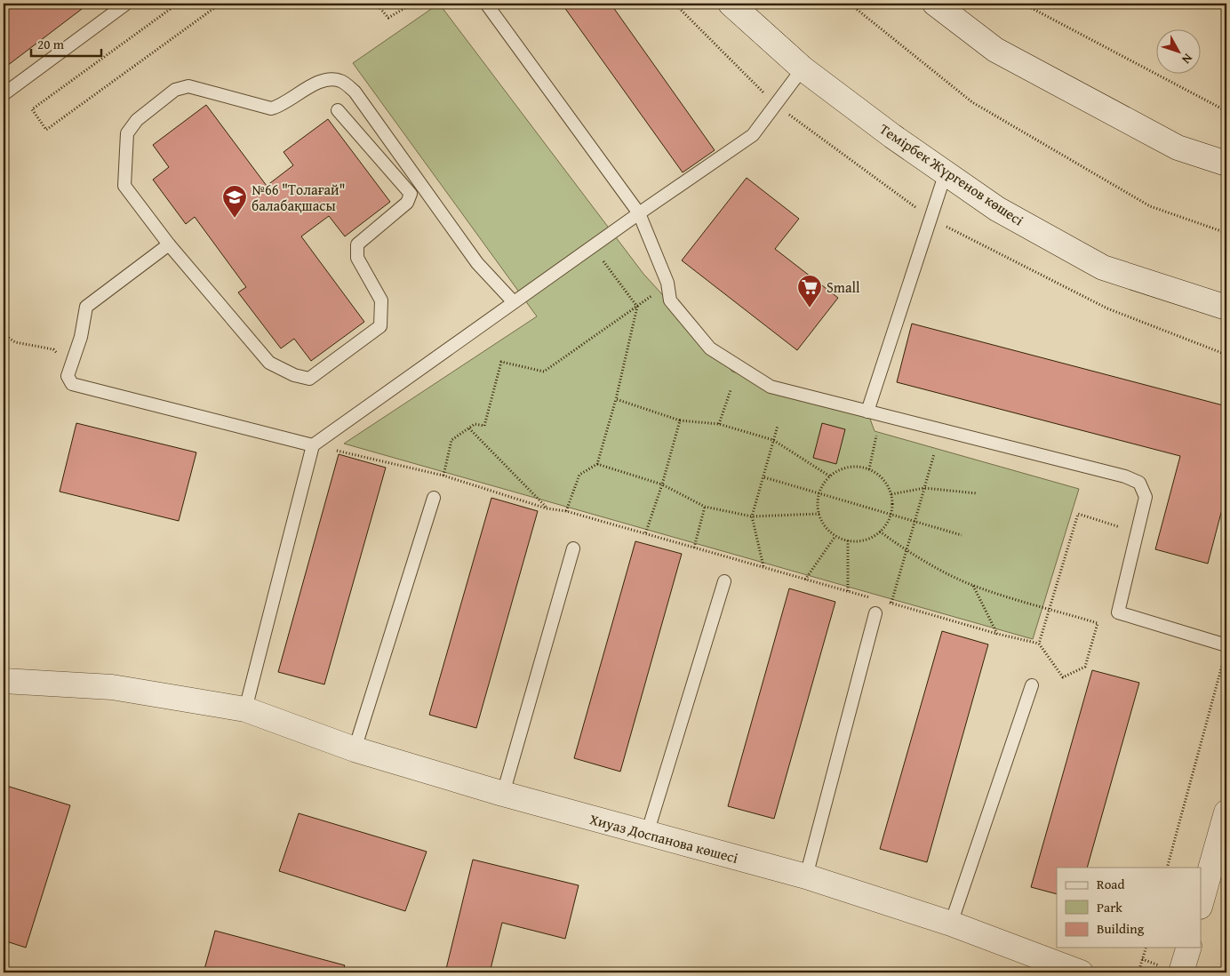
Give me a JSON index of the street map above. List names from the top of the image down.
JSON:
{
  "streets": {
    "street": ["Темірбек Жүргенов көшесі", "Хиуаз Доспанова көшесі"]
  },
  "places": {
    "school or university": ["№66 \"Толағай\" балабақшасы"],
    "supermarket": ["Small"]
  },
  "legend": ["Road", "Park", "Building"],
  "scale_bar": "20 m",
  "north": "bottom right"
}
